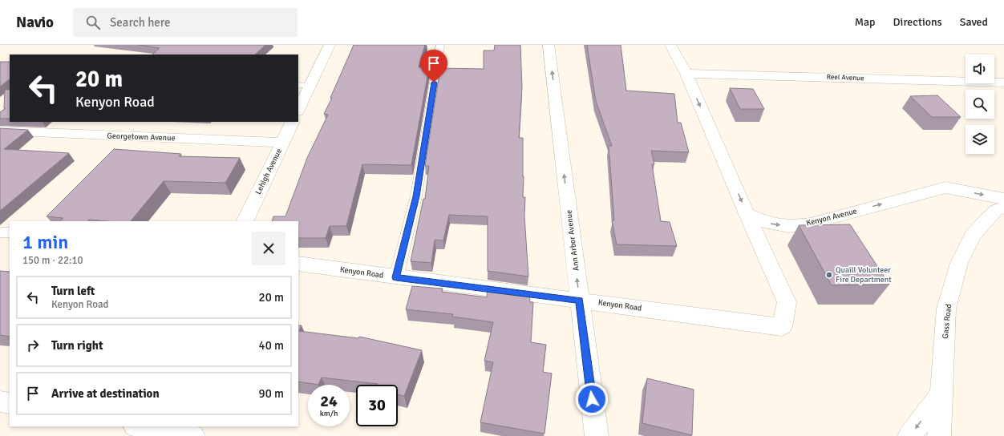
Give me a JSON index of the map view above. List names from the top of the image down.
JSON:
{
  "streets": {
    "street": [
      "Reel Avenue",
      "Georgetown Avenue",
      "Lehigh Avenue",
      "Kenyon Avenue",
      "Ann Arbor Avenue",
      "Kenyon Road",
      "Gass Road"
    ]
  },
  "crossings": [
    ["Georgetown Avenue", "Lehigh Avenue"],
    ["Kenyon Avenue", "Kenyon Road"],
    ["Ann Arbor Avenue", "Kenyon Road"]
  ],
  "one_way": ["Kenyon Avenue"],
  "places": ["Quaill Volunteer Fire Department"],
  "page": {
    "header": "Navio",
    "search": "Search here",
    "nav": ["Map", "Directions", "Saved"],
    "turn": ["20 m", "Kenyon Road"],
    "heading": ["1 min", "150 m · 22:10"],
    "list": [
      {
        "name": "Turn left",
        "note": "Kenyon Road",
        "value": "20 m"
      },
      {
        "name": "Turn right",
        "value": "40 m"
      },
      {
        "name": "Arrive at destination",
        "value": "90 m"
      }
    ],
    "speed": "24 km/h",
    "limit": "30"
  }
}
